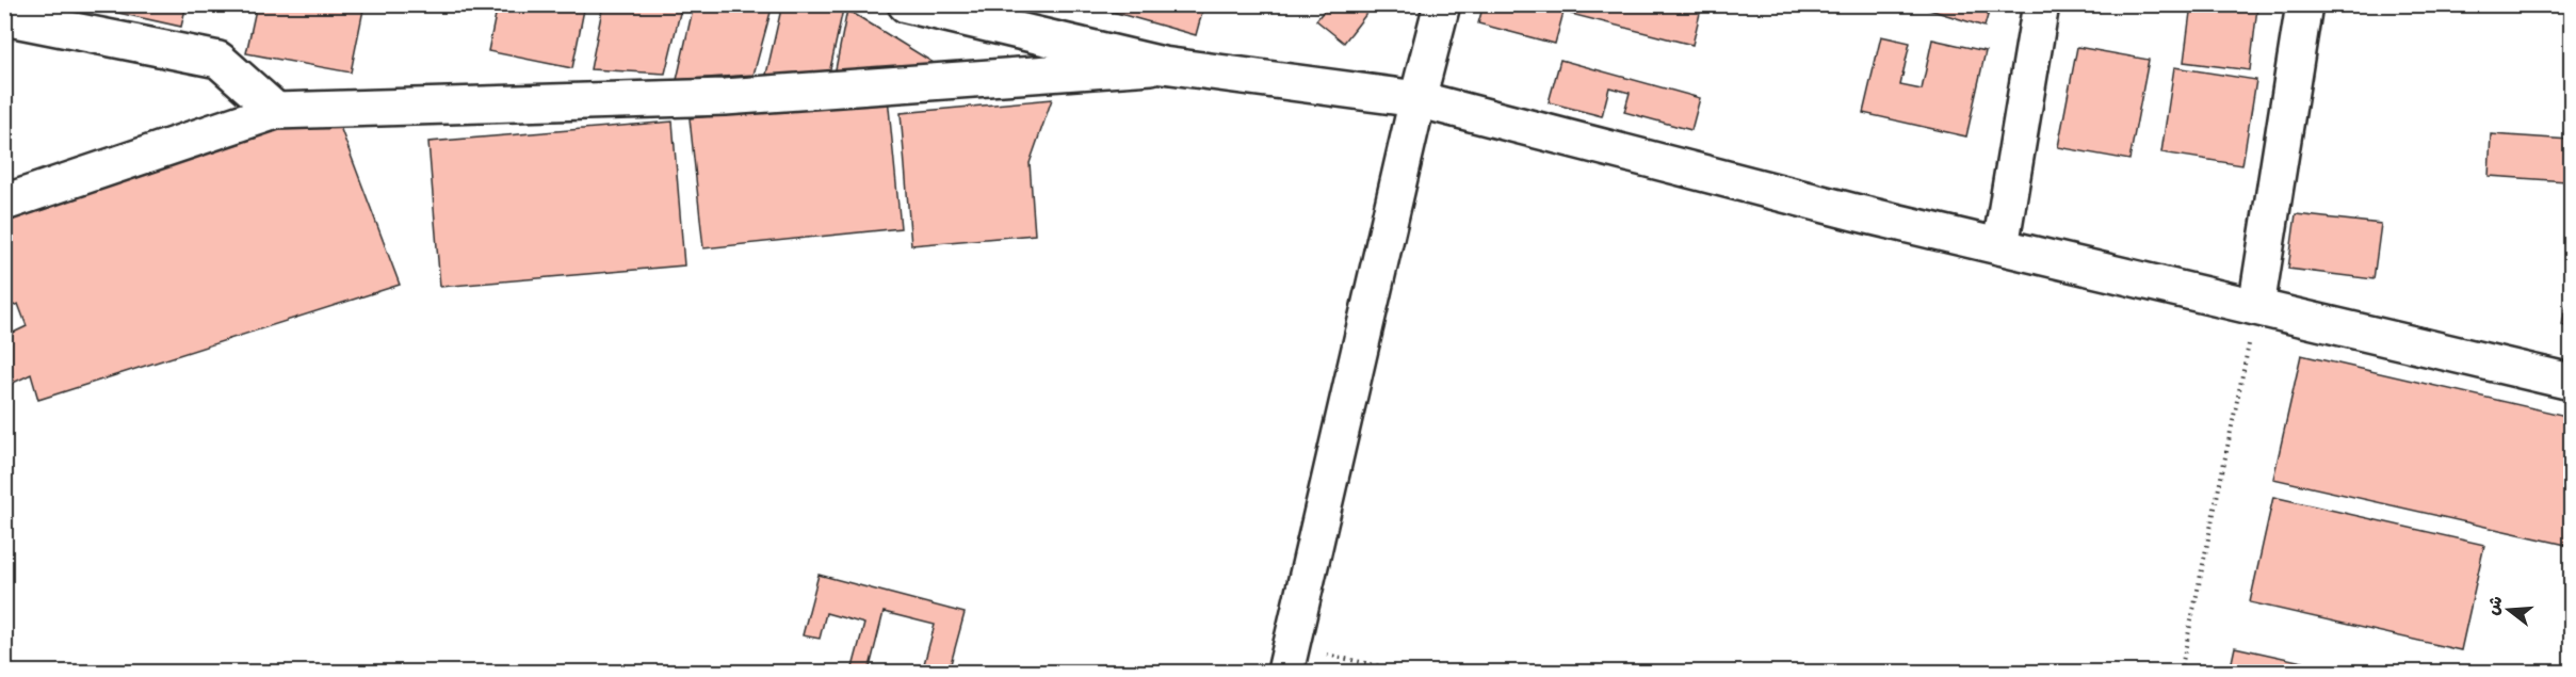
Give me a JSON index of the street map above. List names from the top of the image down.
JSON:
{
  "north": "left"
}
